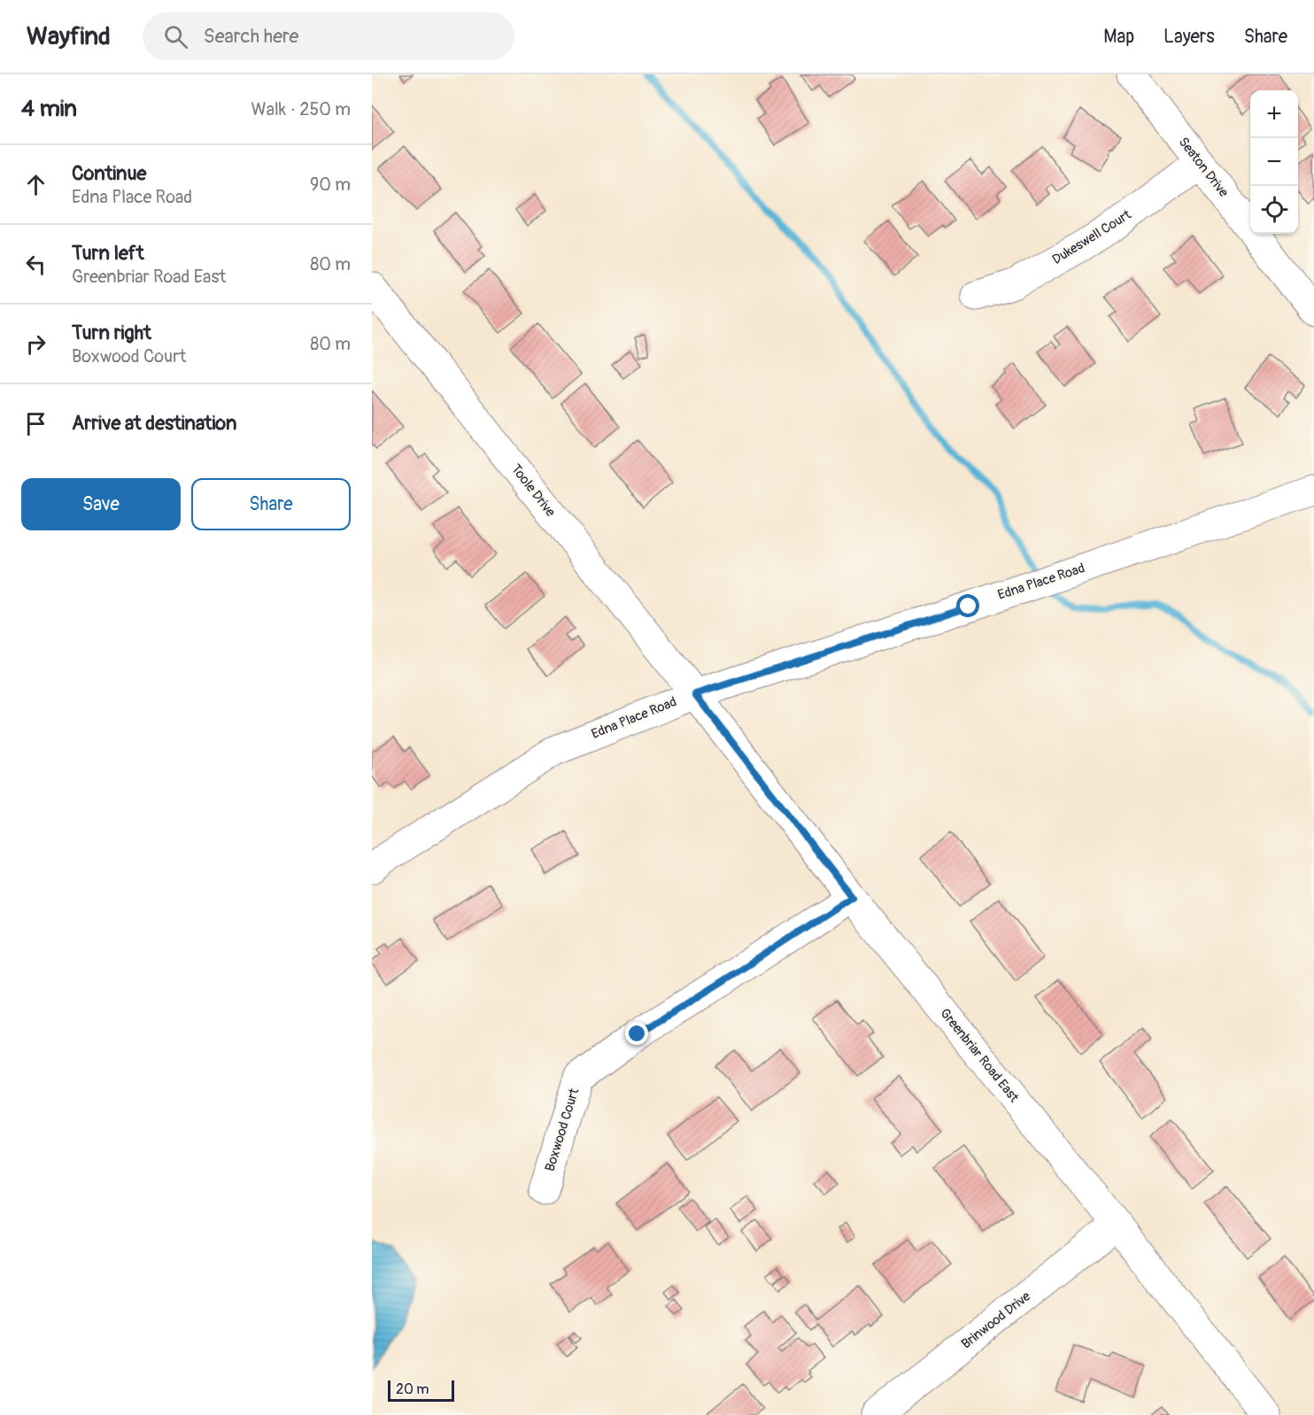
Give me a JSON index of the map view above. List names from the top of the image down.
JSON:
{
  "streets": {
    "street": [
      "Seaton Drive",
      "Dukeswell Court",
      "Toole Drive",
      "Edna Place Road",
      "Greenbriar Road East",
      "Boxwood Court",
      "Brinwood Drive"
    ]
  },
  "crossings": [
    ["Seaton Drive", "Dukeswell Court"],
    ["Toole Drive", "Edna Place Road"],
    ["Toole Drive", "Greenbriar Road East"],
    ["Edna Place Road", "Greenbriar Road East"],
    ["Greenbriar Road East", "Boxwood Court"],
    ["Greenbriar Road East", "Brinwood Drive"]
  ],
  "scale_bar": "20 m",
  "page": {
    "header": "Wayfind",
    "search": "Search here",
    "nav": ["Map", "Layers", "Share"],
    "heading": ["4 min", "Walk · 250 m"],
    "map_buttons": ["+", "−"],
    "list": [
      ["Continue", "Edna Place Road", "90 m"],
      ["Turn left", "Greenbriar Road East", "80 m"],
      ["Turn right", "Boxwood Court", "80 m"],
      "Arrive at destination"
    ],
    "buttons": ["Save", "Share"],
    "scale": "20 m"
  }
}
